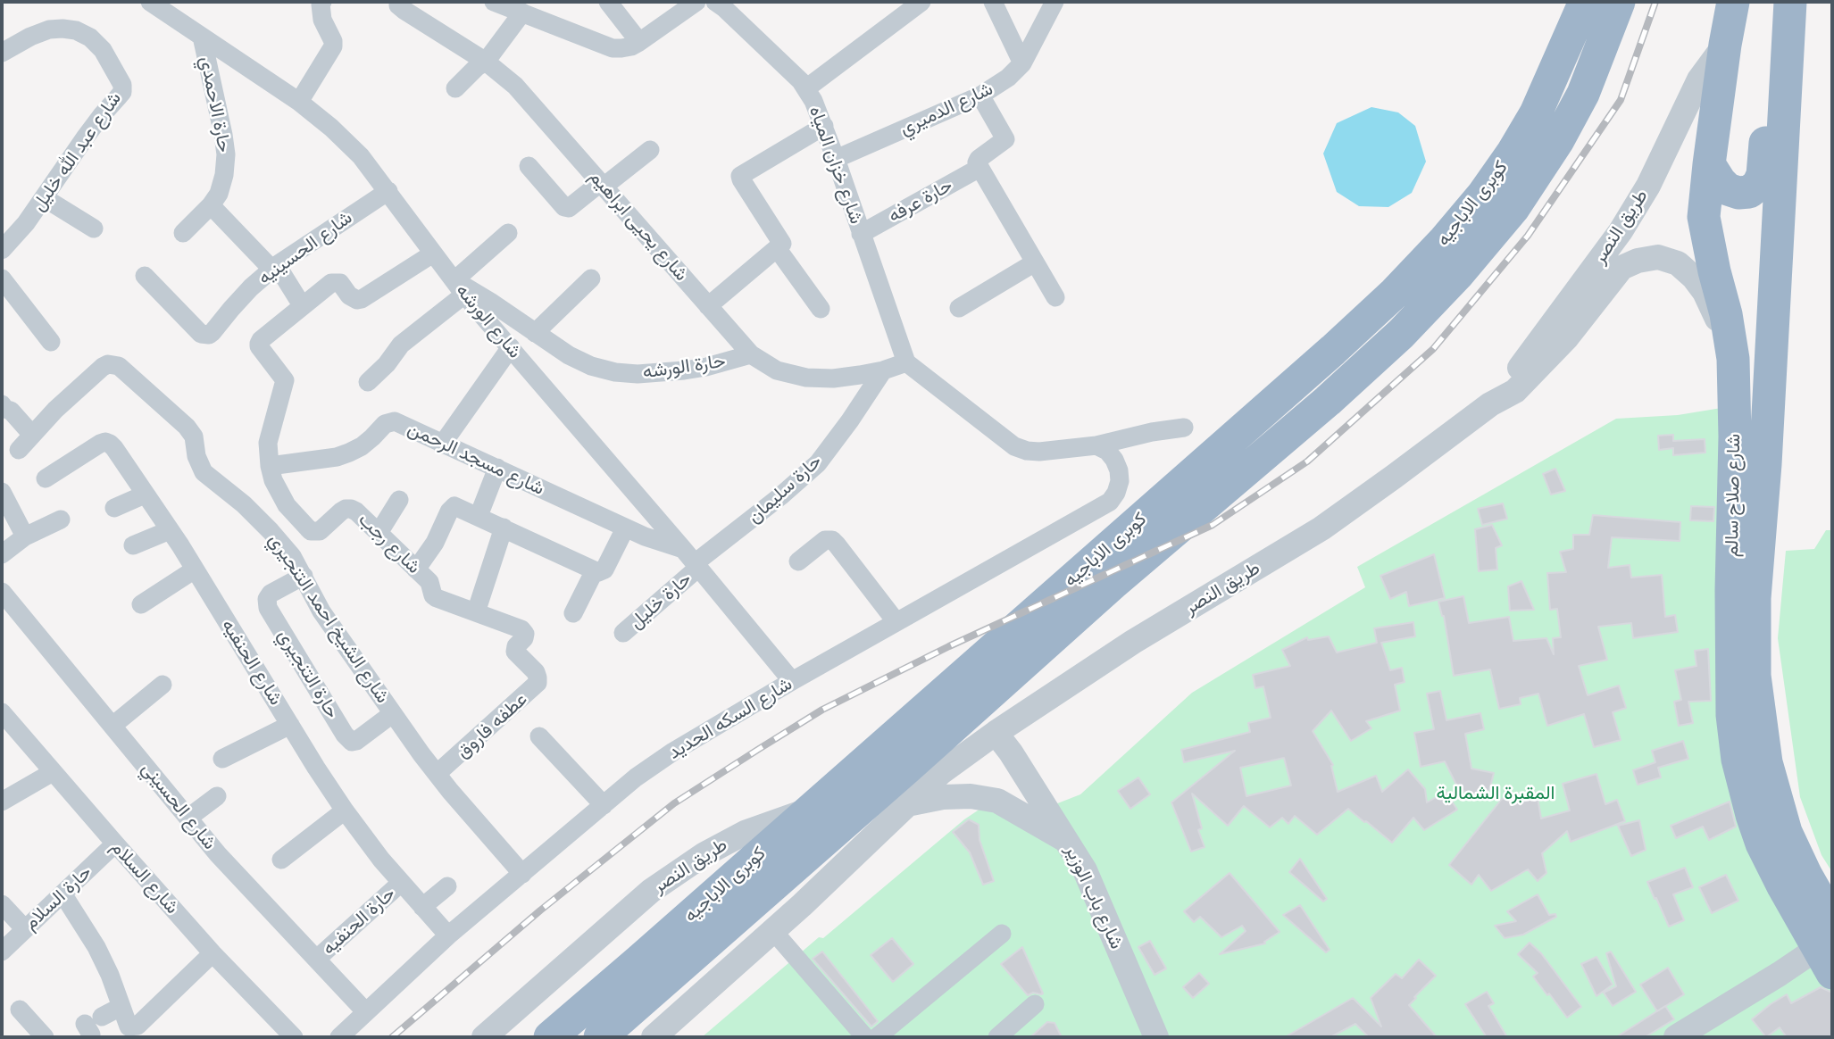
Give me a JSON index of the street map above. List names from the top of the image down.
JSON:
{
  "streets": {
    "highway": ["كوبرى الاباجيه", "شارع صلاح سالم"],
    "street": [
      "حارة الاحمدي",
      "شارع الدميري",
      "شارع عبد الله خليل",
      "شارع خزان المياه",
      "حارة عرفه",
      "شارع يحيى ابراهيم",
      "طريق النصر",
      "شارع الحسينيه",
      "شارع الورشه",
      "حارة الورشه",
      "شارع مسجد الرحمن",
      "حارة سليمان",
      "شارع رجب",
      "حارة خليل",
      "شارع الشيخ احمد التنجيري",
      "شارع الحنفيه",
      "حارة التنجيري",
      "شارع السكه الحديد",
      "عطفه فاروق",
      "شارع الحسيني",
      "شارع السلام",
      "شارع باب الوزير",
      "حارة السلام",
      "حارة الحنفيه"
    ]
  },
  "crossings": [
    ["حارة الاحمدي", "شارع الورشه"],
    ["شارع الدميري", "شارع خزان المياه"],
    ["شارع خزان المياه", "حارة عرفه"],
    ["شارع خزان المياه", "شارع يحيى ابراهيم"],
    ["شارع يحيى ابراهيم", "حارة الورشه"],
    ["شارع يحيى ابراهيم", "حارة سليمان"],
    ["طريق النصر", "شارع صلاح سالم"],
    ["طريق النصر", "شارع باب الوزير"],
    ["شارع الحسينيه", "شارع الورشه"],
    ["شارع الورشه", "حارة الورشه"],
    ["شارع الورشه", "شارع مسجد الرحمن"],
    ["شارع الورشه", "حارة سليمان"],
    ["شارع الورشه", "حارة خليل"],
    ["شارع الورشه", "شارع السكه الحديد"],
    ["شارع مسجد الرحمن", "حارة سليمان"],
    ["شارع مسجد الرحمن", "شارع رجب"],
    ["شارع مسجد الرحمن", "حارة خليل"],
    ["حارة سليمان", "حارة خليل"],
    ["شارع رجب", "عطفه فاروق"],
    ["شارع الشيخ احمد التنجيري", "حارة التنجيري"],
    ["شارع الشيخ احمد التنجيري", "شارع السكه الحديد"],
    ["شارع الشيخ احمد التنجيري", "عطفه فاروق"],
    ["شارع الحنفيه", "شارع السكه الحديد"],
    ["شارع الحنفيه", "حارة الحنفيه"],
    ["شارع السكه الحديد", "شارع الحسيني"],
    ["شارع الحسيني", "حارة الحنفيه"],
    ["شارع السلام", "حارة السلام"]
  ],
  "parks": ["المقبرة الشمالية"]
}
